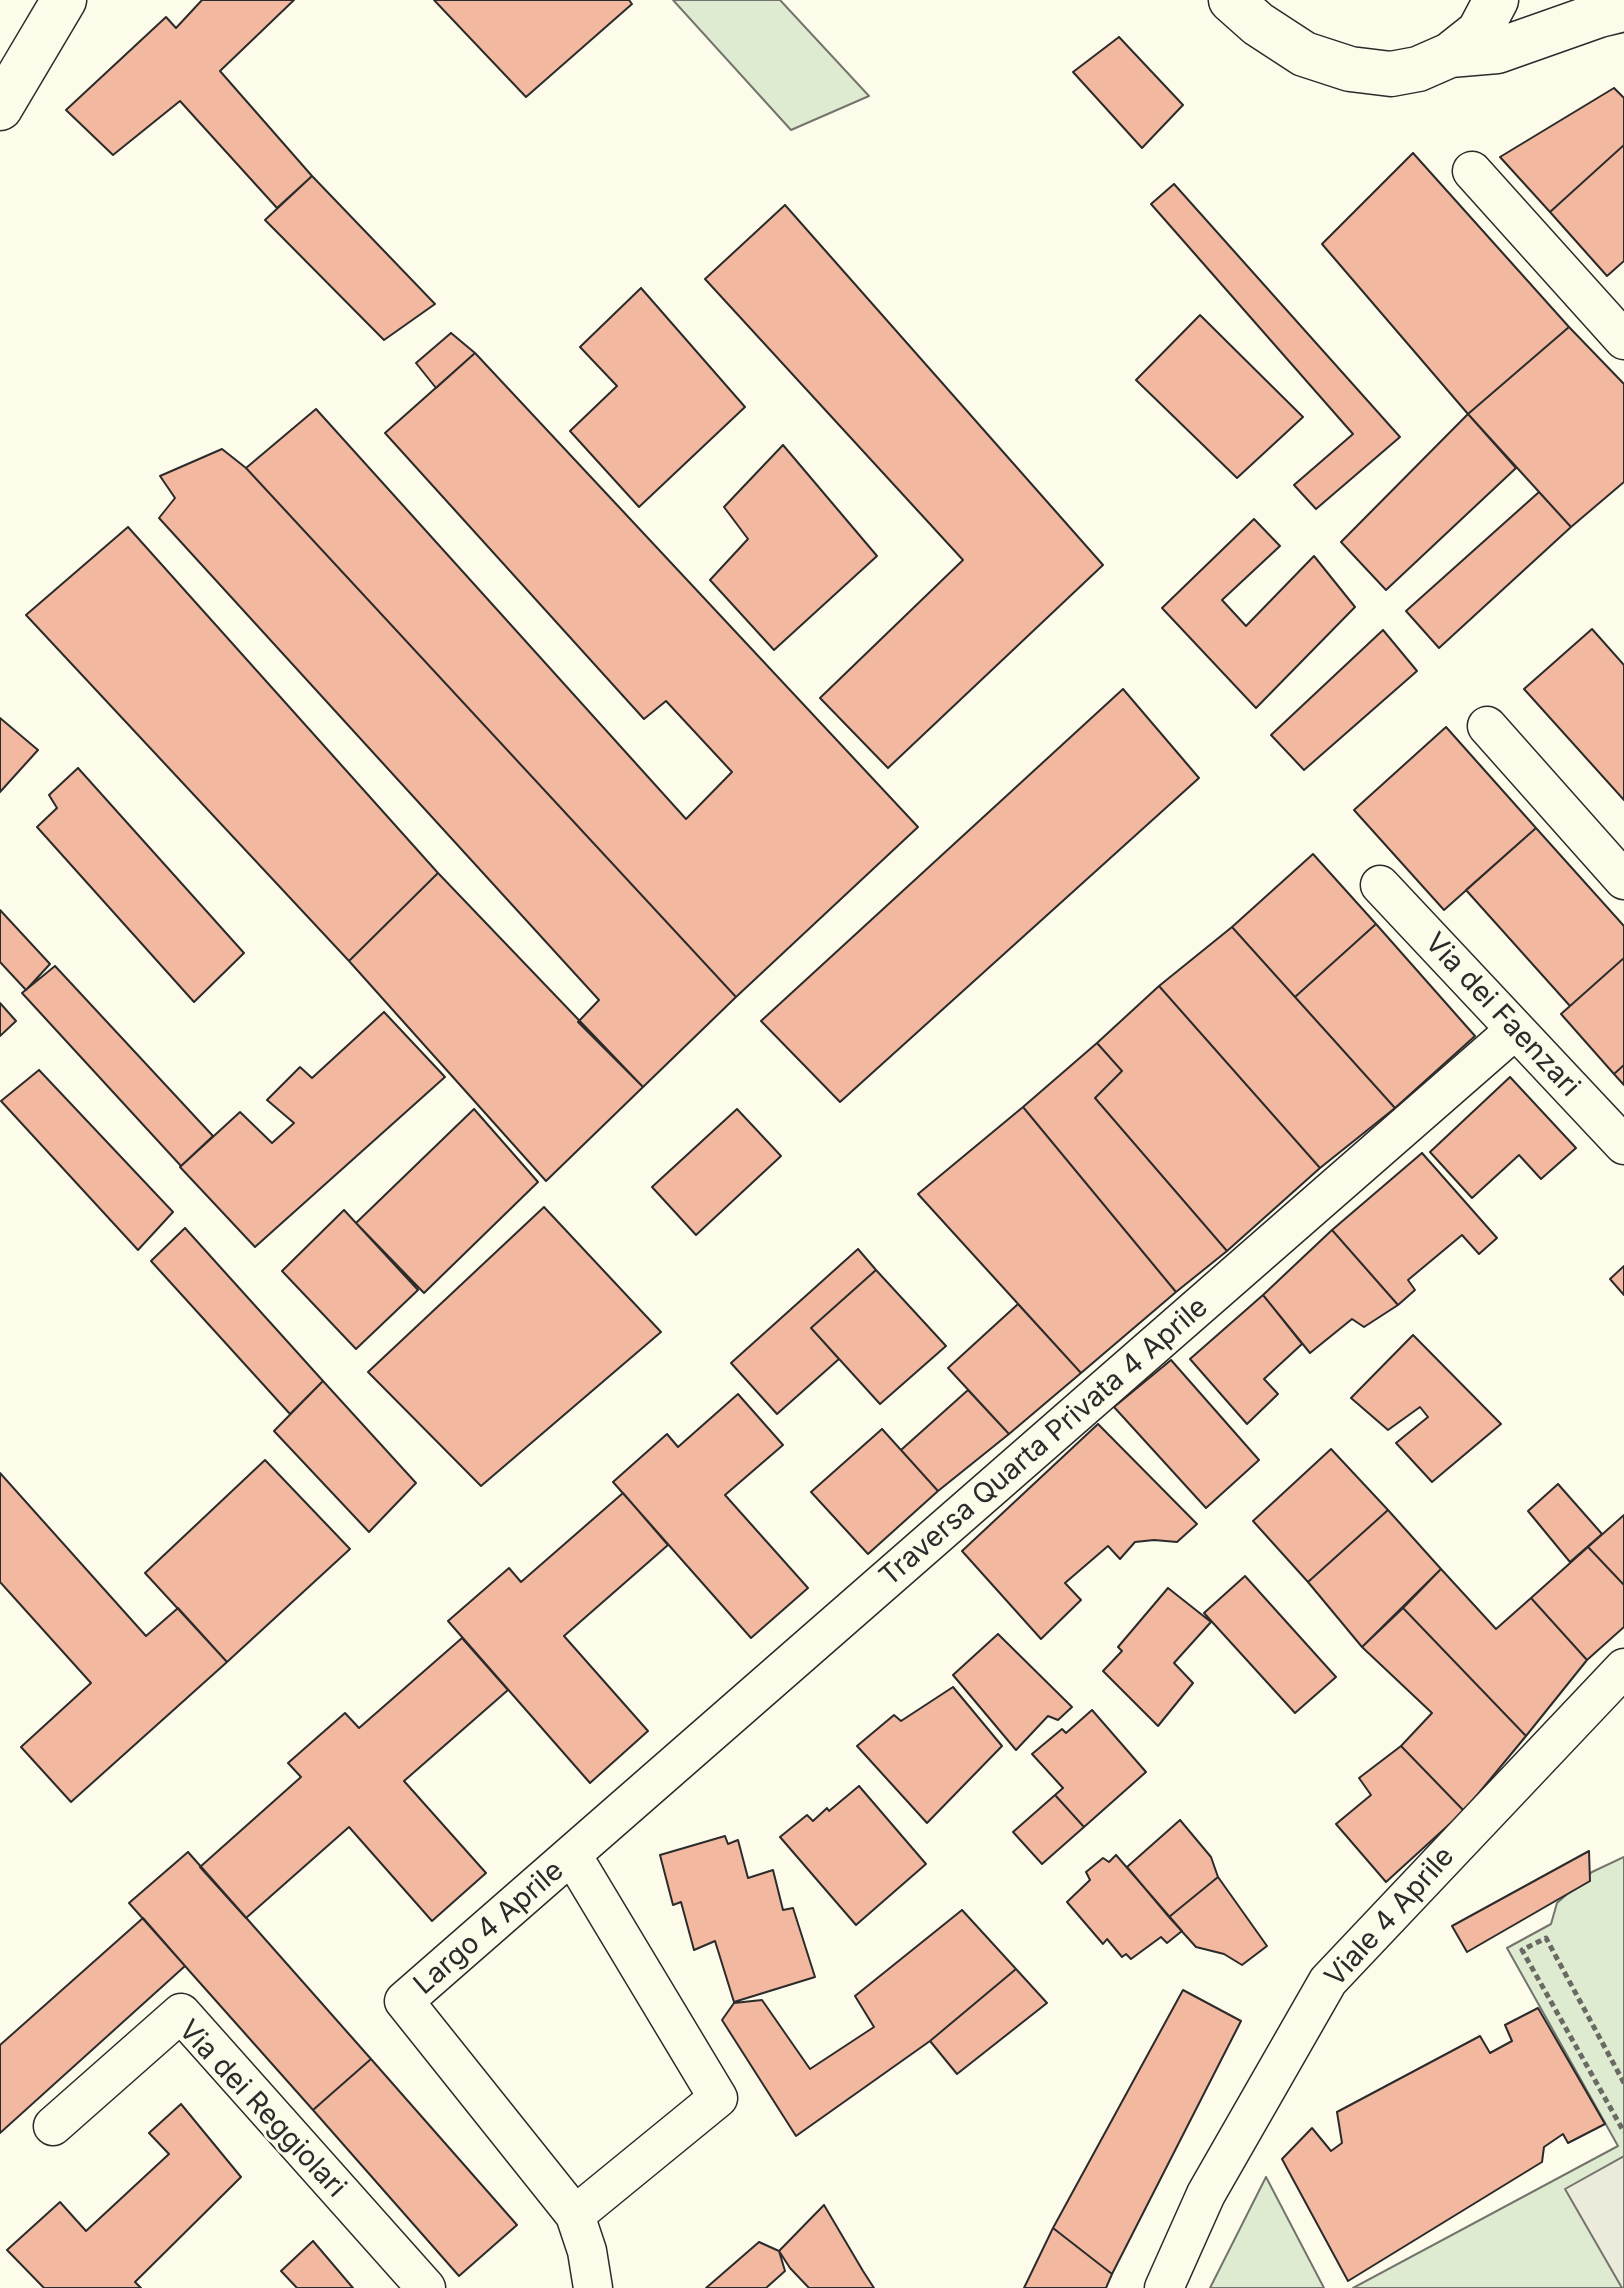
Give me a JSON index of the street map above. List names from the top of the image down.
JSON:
{
  "streets": {
    "street": [
      "Via dei Faenzari",
      "Traversa Quarta Privata 4 Aprile",
      "Viale 4 Aprile",
      "Largo 4 Aprile",
      "Via dei Reggiolari"
    ]
  },
  "crossings": [
    ["Via dei Faenzari", "Traversa Quarta Privata 4 Aprile"],
    ["Traversa Quarta Privata 4 Aprile", "Largo 4 Aprile"]
  ]
}
